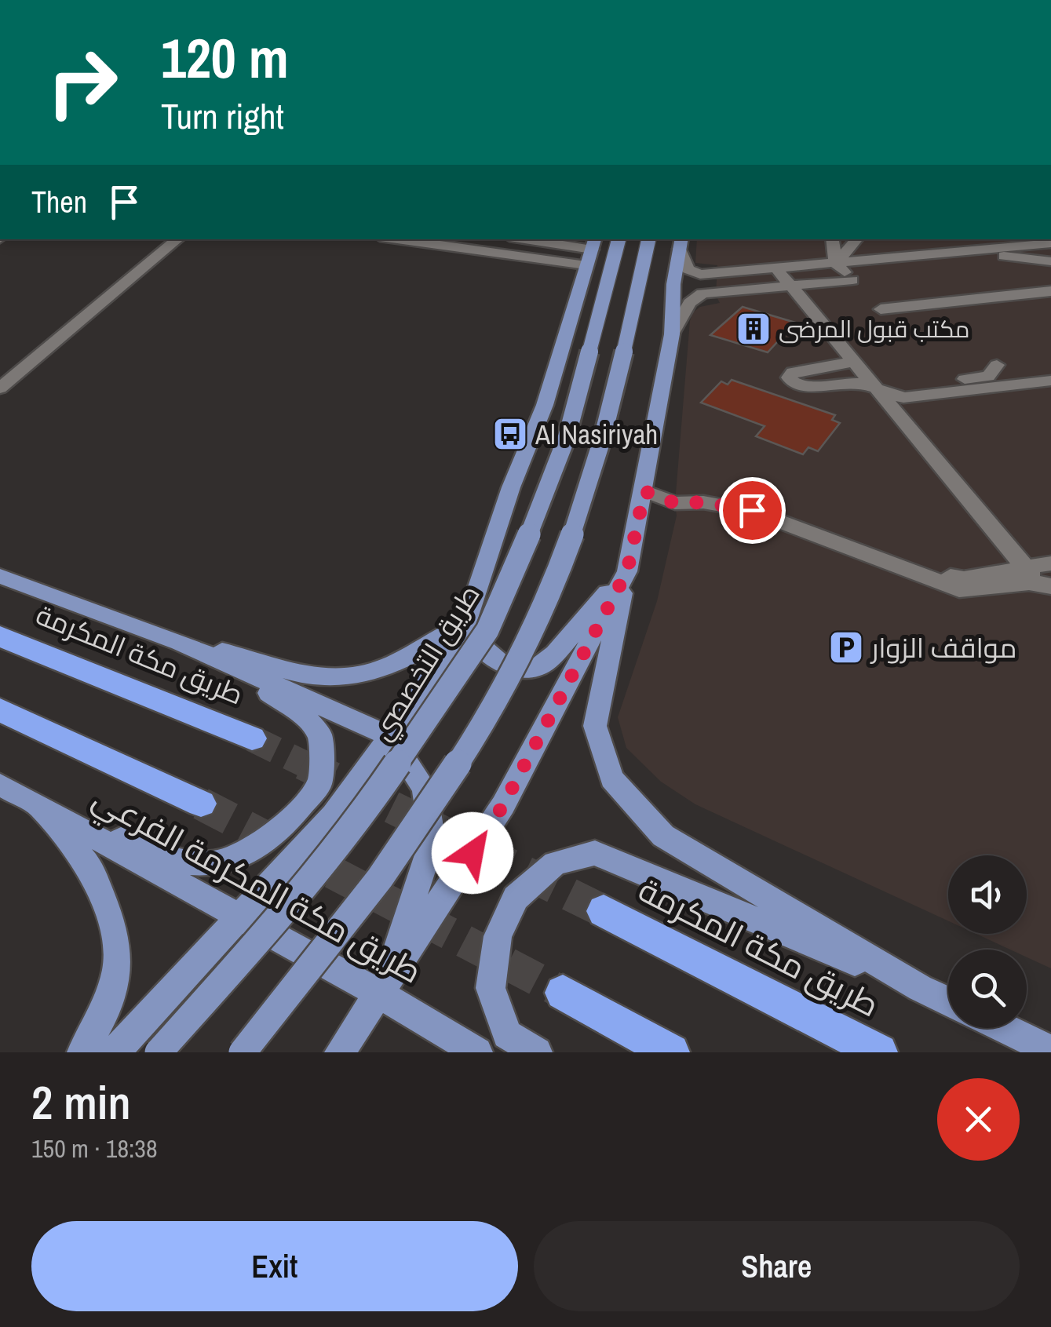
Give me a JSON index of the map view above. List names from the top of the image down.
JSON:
{
  "streets": {
    "highway": ["طريق مكة المكرمة"],
    "main road": ["طريق التخصصي", "طريق مكة المكرمة الفرعي"]
  },
  "places": {
    "building": ["مكتب قبول المرضى"],
    "bus stop": ["Al Nasiriyah"],
    "parking": ["مواقف الزوار"]
  },
  "page": {
    "turn": ["120 m", "Turn right"],
    "then": "Then",
    "heading": ["2 min", "150 m · 18:38"],
    "buttons": ["Exit", "Share"]
  }
}
